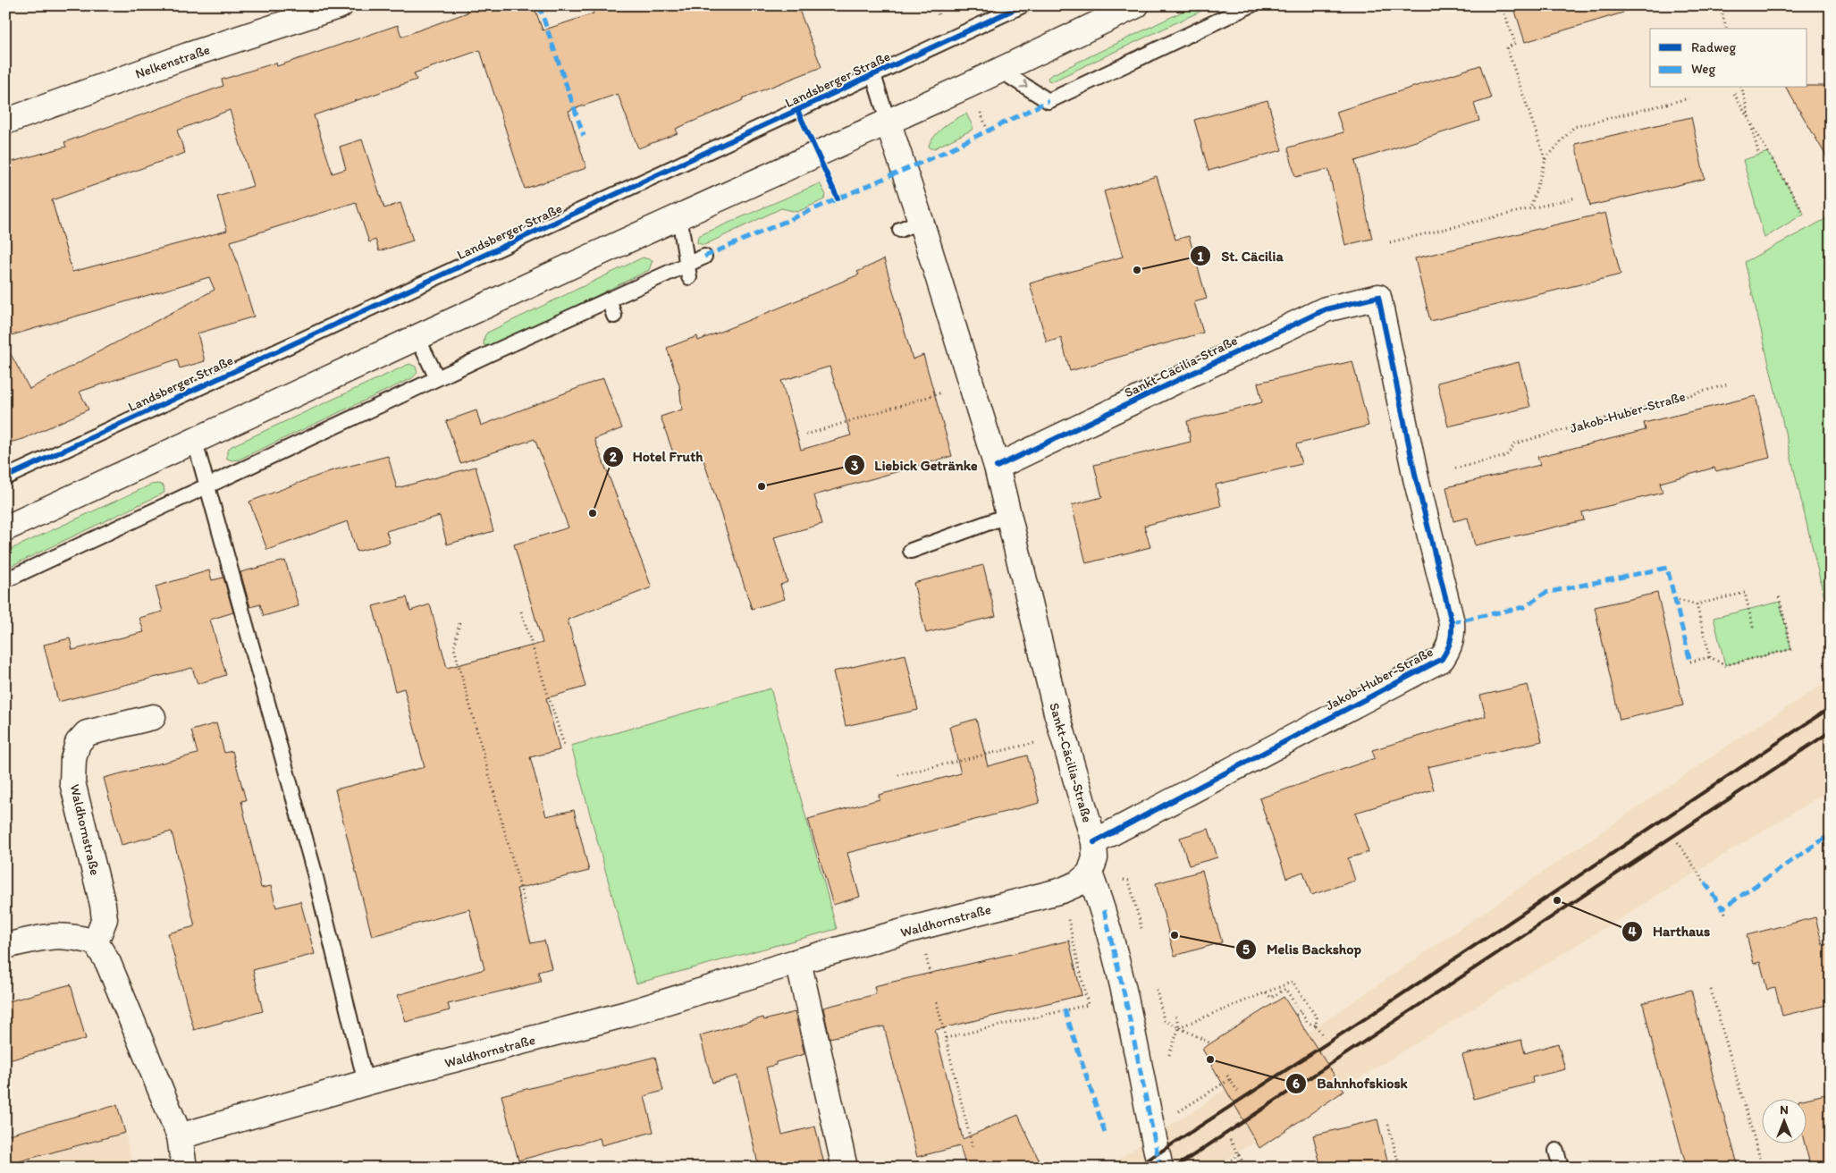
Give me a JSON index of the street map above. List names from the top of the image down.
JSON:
{
  "streets": {
    "street": [
      "Nelkenstraße",
      "Sankt-Cäcilia-Straße",
      "Jakob-Huber-Straße",
      "Waldhornstraße"
    ],
    "lane": ["Landsberger Straße"]
  },
  "crossings": [
    ["Sankt-Cäcilia-Straße", "Jakob-Huber-Straße"],
    ["Sankt-Cäcilia-Straße", "Waldhornstraße"]
  ],
  "places": [
    "St. Cäcilia",
    "Liebick Getränke",
    "Hotel Fruth",
    "Harthaus",
    "Melis Backshop",
    "Bahnhofskiosk"
  ],
  "legend": ["Radweg", "Weg"],
  "north": "top"
}
